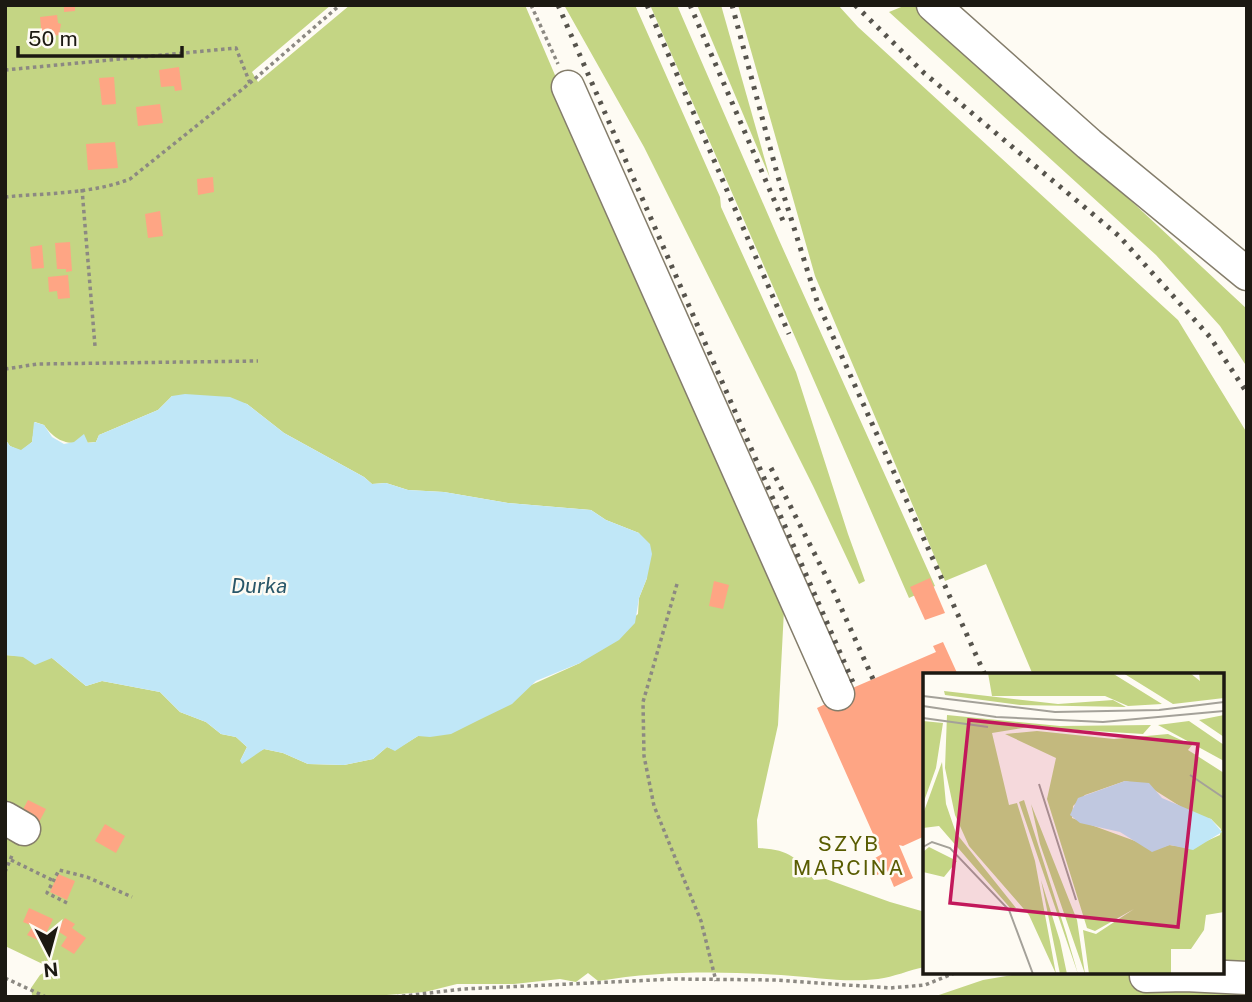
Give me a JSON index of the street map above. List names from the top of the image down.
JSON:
{
  "districts": ["SZYB MARCINA"],
  "water": ["Durka"],
  "scale_bar": "50 m",
  "north": "bottom"
}
